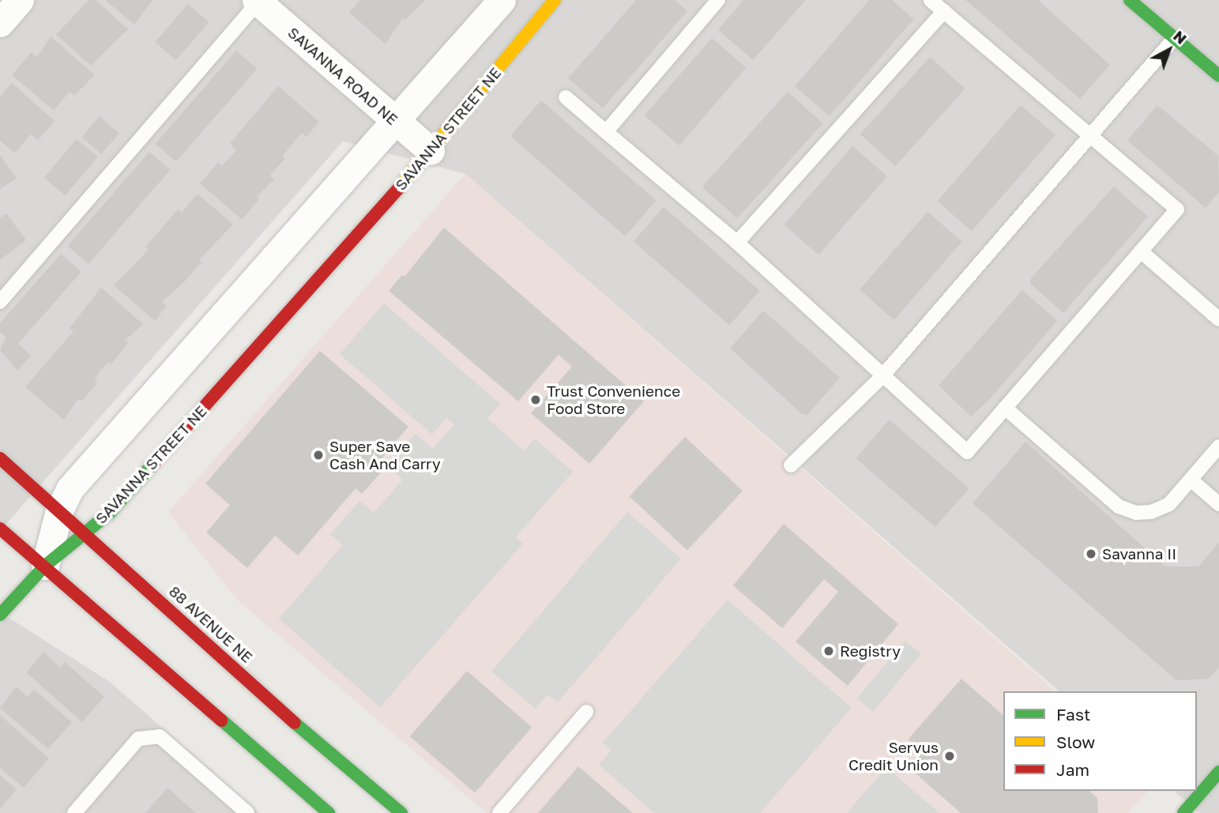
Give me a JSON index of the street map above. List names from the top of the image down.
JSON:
{
  "streets": {
    "street": ["SAVANNA ROAD NE", "SAVANNA STREET NE", "88 AVENUE NE"]
  },
  "crossings": [
    ["SAVANNA ROAD NE", "SAVANNA STREET NE"],
    ["SAVANNA STREET NE", "88 AVENUE NE"]
  ],
  "places": [
    "Trust Convenience Food Store",
    "Super Save Cash And Carry",
    "Savanna II",
    "Registry",
    "Servus Credit Union"
  ],
  "legend": ["Fast", "Slow", "Jam"],
  "north": "top right"
}
